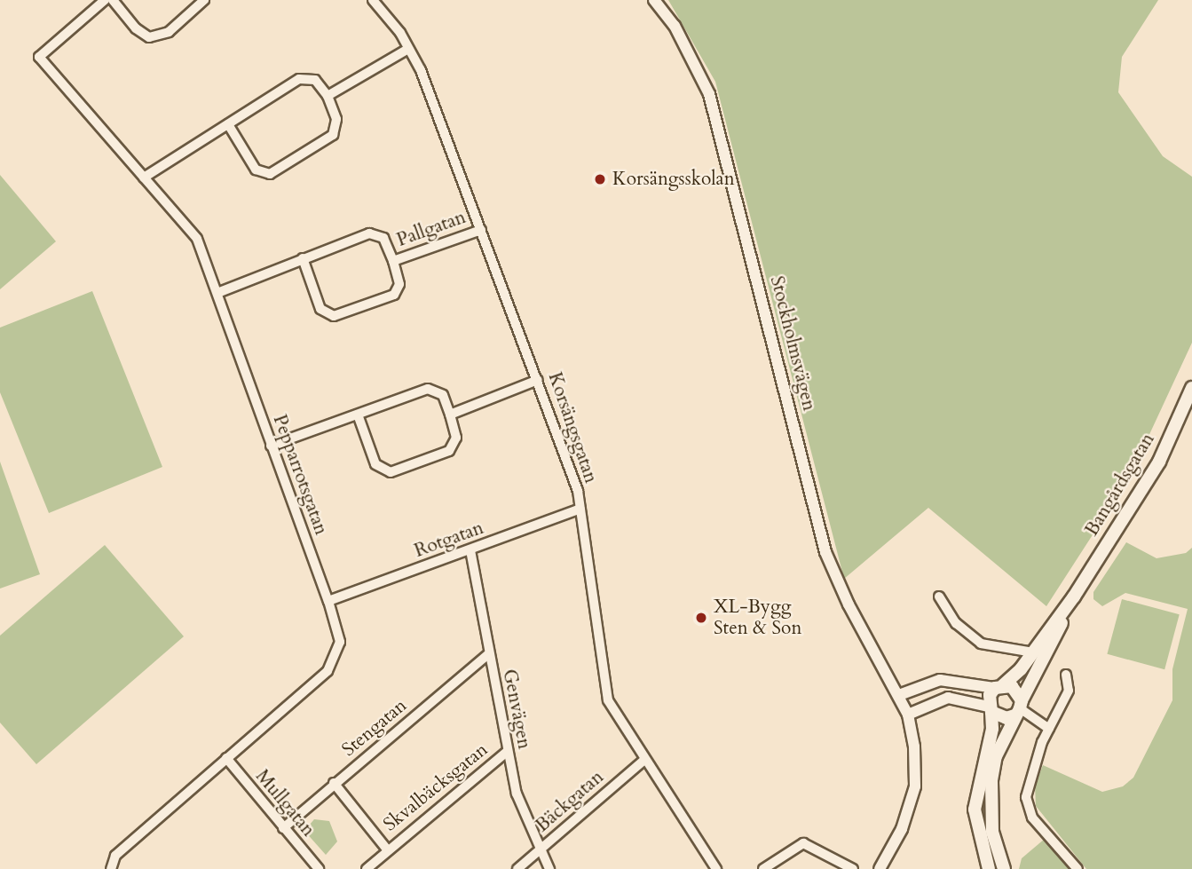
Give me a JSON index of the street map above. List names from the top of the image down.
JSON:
{
  "streets": {
    "main road": ["Bangårdsgatan"],
    "street": [
      "Pallgatan",
      "Stockholmsvägen",
      "Korsängsgatan",
      "Pepparrotsgatan",
      "Rotgatan",
      "Genvägen",
      "Stengatan",
      "Skvalbäcksgatan",
      "Bäckgatan",
      "Mullgatan"
    ]
  },
  "crossings": [
    ["Pallgatan", "Korsängsgatan"],
    ["Pallgatan", "Pepparrotsgatan"],
    ["Korsängsgatan", "Rotgatan"],
    ["Korsängsgatan", "Bäckgatan"],
    ["Pepparrotsgatan", "Rotgatan"],
    ["Pepparrotsgatan", "Mullgatan"],
    ["Rotgatan", "Genvägen"],
    ["Genvägen", "Stengatan"],
    ["Genvägen", "Skvalbäcksgatan"],
    ["Genvägen", "Bäckgatan"],
    ["Stengatan", "Skvalbäcksgatan"],
    ["Stengatan", "Mullgatan"]
  ],
  "places": ["Korsängsskolan", "XL-Bygg Sten & Son"]
}
